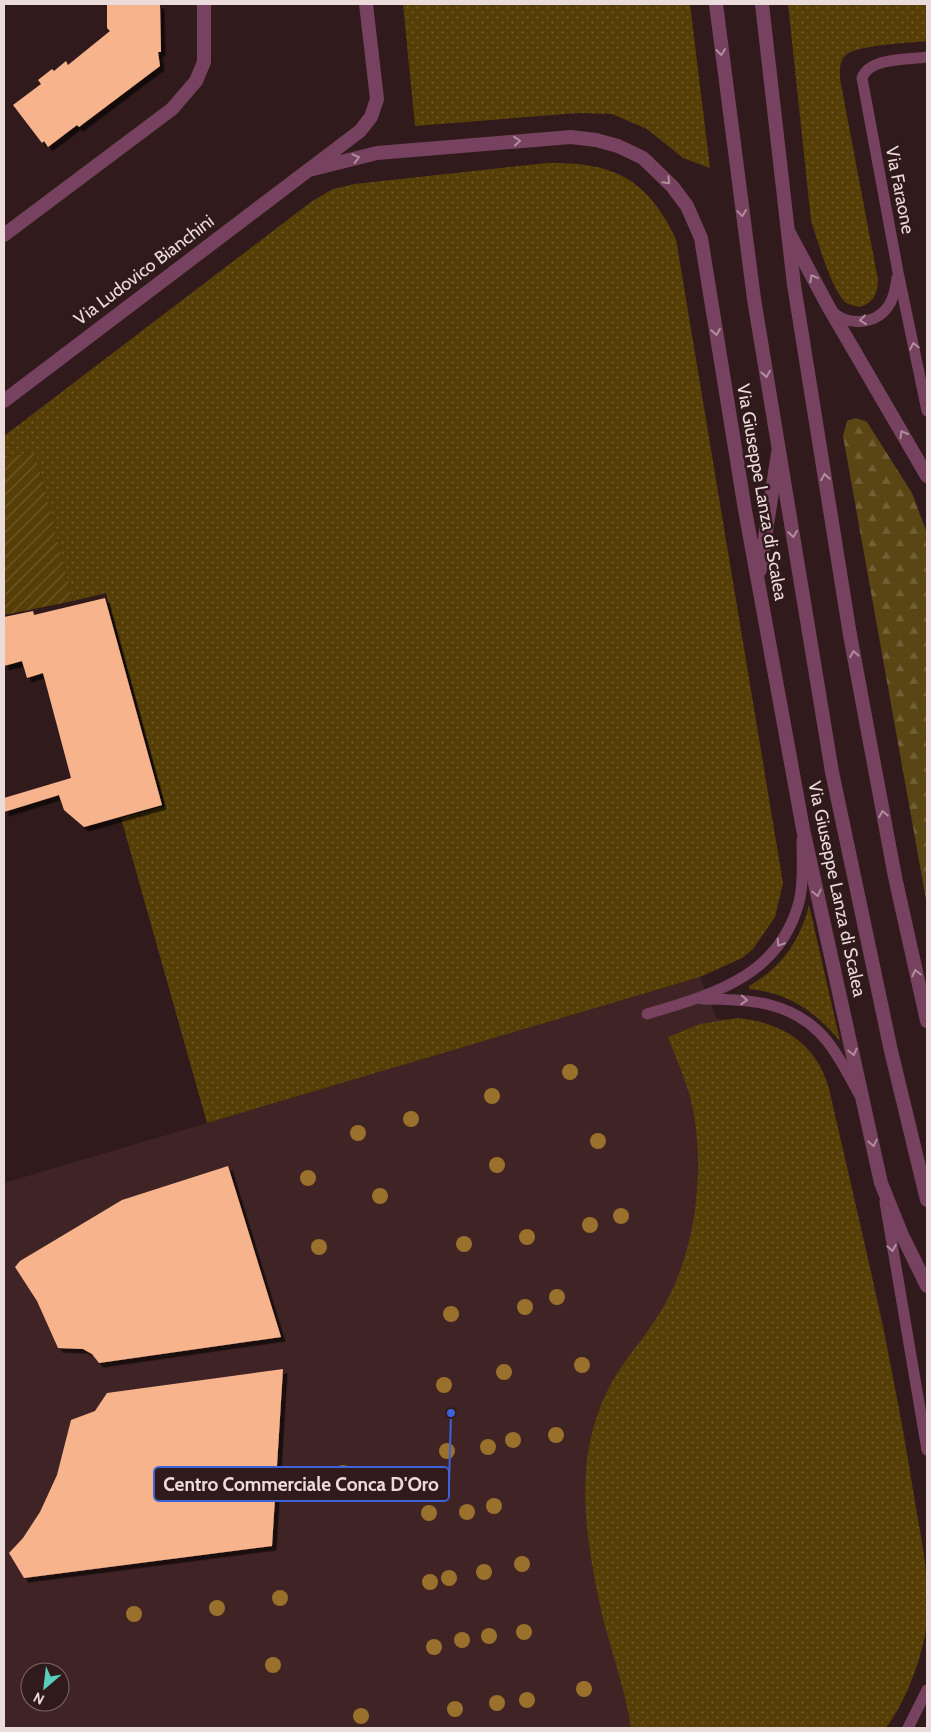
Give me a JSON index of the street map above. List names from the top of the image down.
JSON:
{
  "streets": {
    "street": ["Via Ludovico Bianchini", "Via Giuseppe Lanza di Scalea"],
    "lane": ["Via Faraone"]
  },
  "crossings": [
    ["Via Ludovico Bianchini", "Via Giuseppe Lanza di Scalea"]
  ],
  "places": ["Centro Commerciale Conca D'Oro"],
  "north": "bottom left"
}
